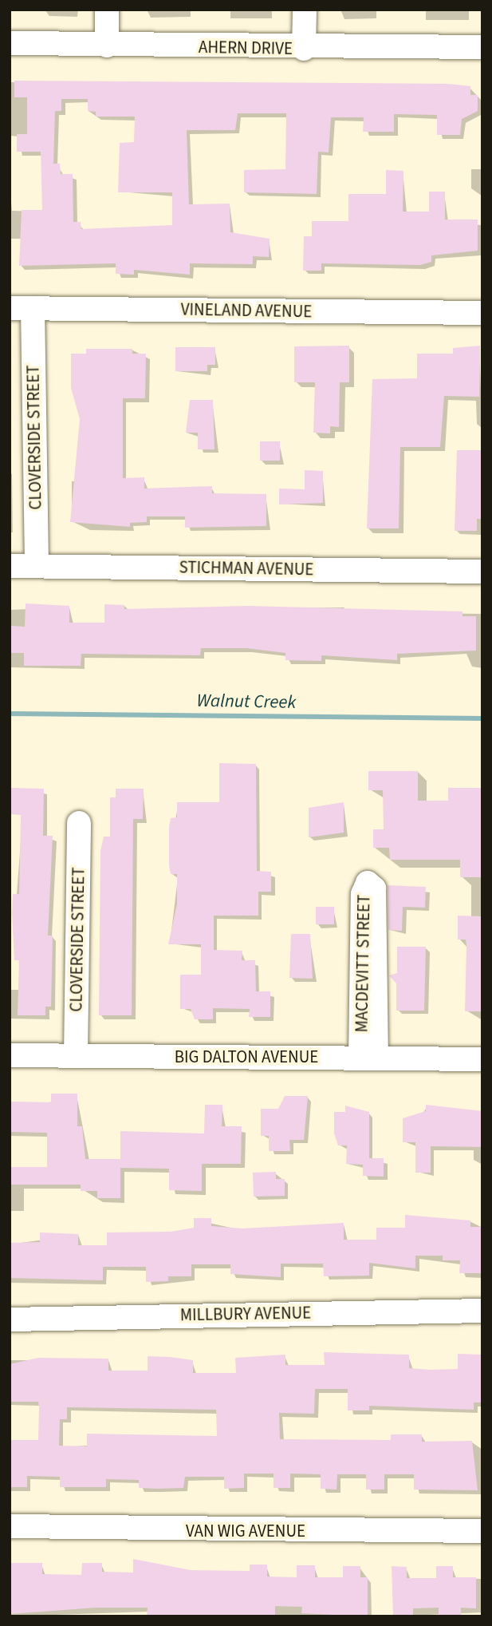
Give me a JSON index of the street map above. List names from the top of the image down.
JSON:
{
  "streets": {
    "street": [
      "AHERN DRIVE",
      "VINELAND AVENUE",
      "CLOVERSIDE STREET",
      "STICHMAN AVENUE",
      "MACDEVITT STREET",
      "BIG DALTON AVENUE",
      "MILLBURY AVENUE",
      "VAN WIG AVENUE"
    ]
  },
  "crossings": [
    ["VINELAND AVENUE", "CLOVERSIDE STREET"],
    ["CLOVERSIDE STREET", "STICHMAN AVENUE"],
    ["CLOVERSIDE STREET", "BIG DALTON AVENUE"],
    ["MACDEVITT STREET", "BIG DALTON AVENUE"]
  ],
  "water": ["Walnut Creek"]
}
